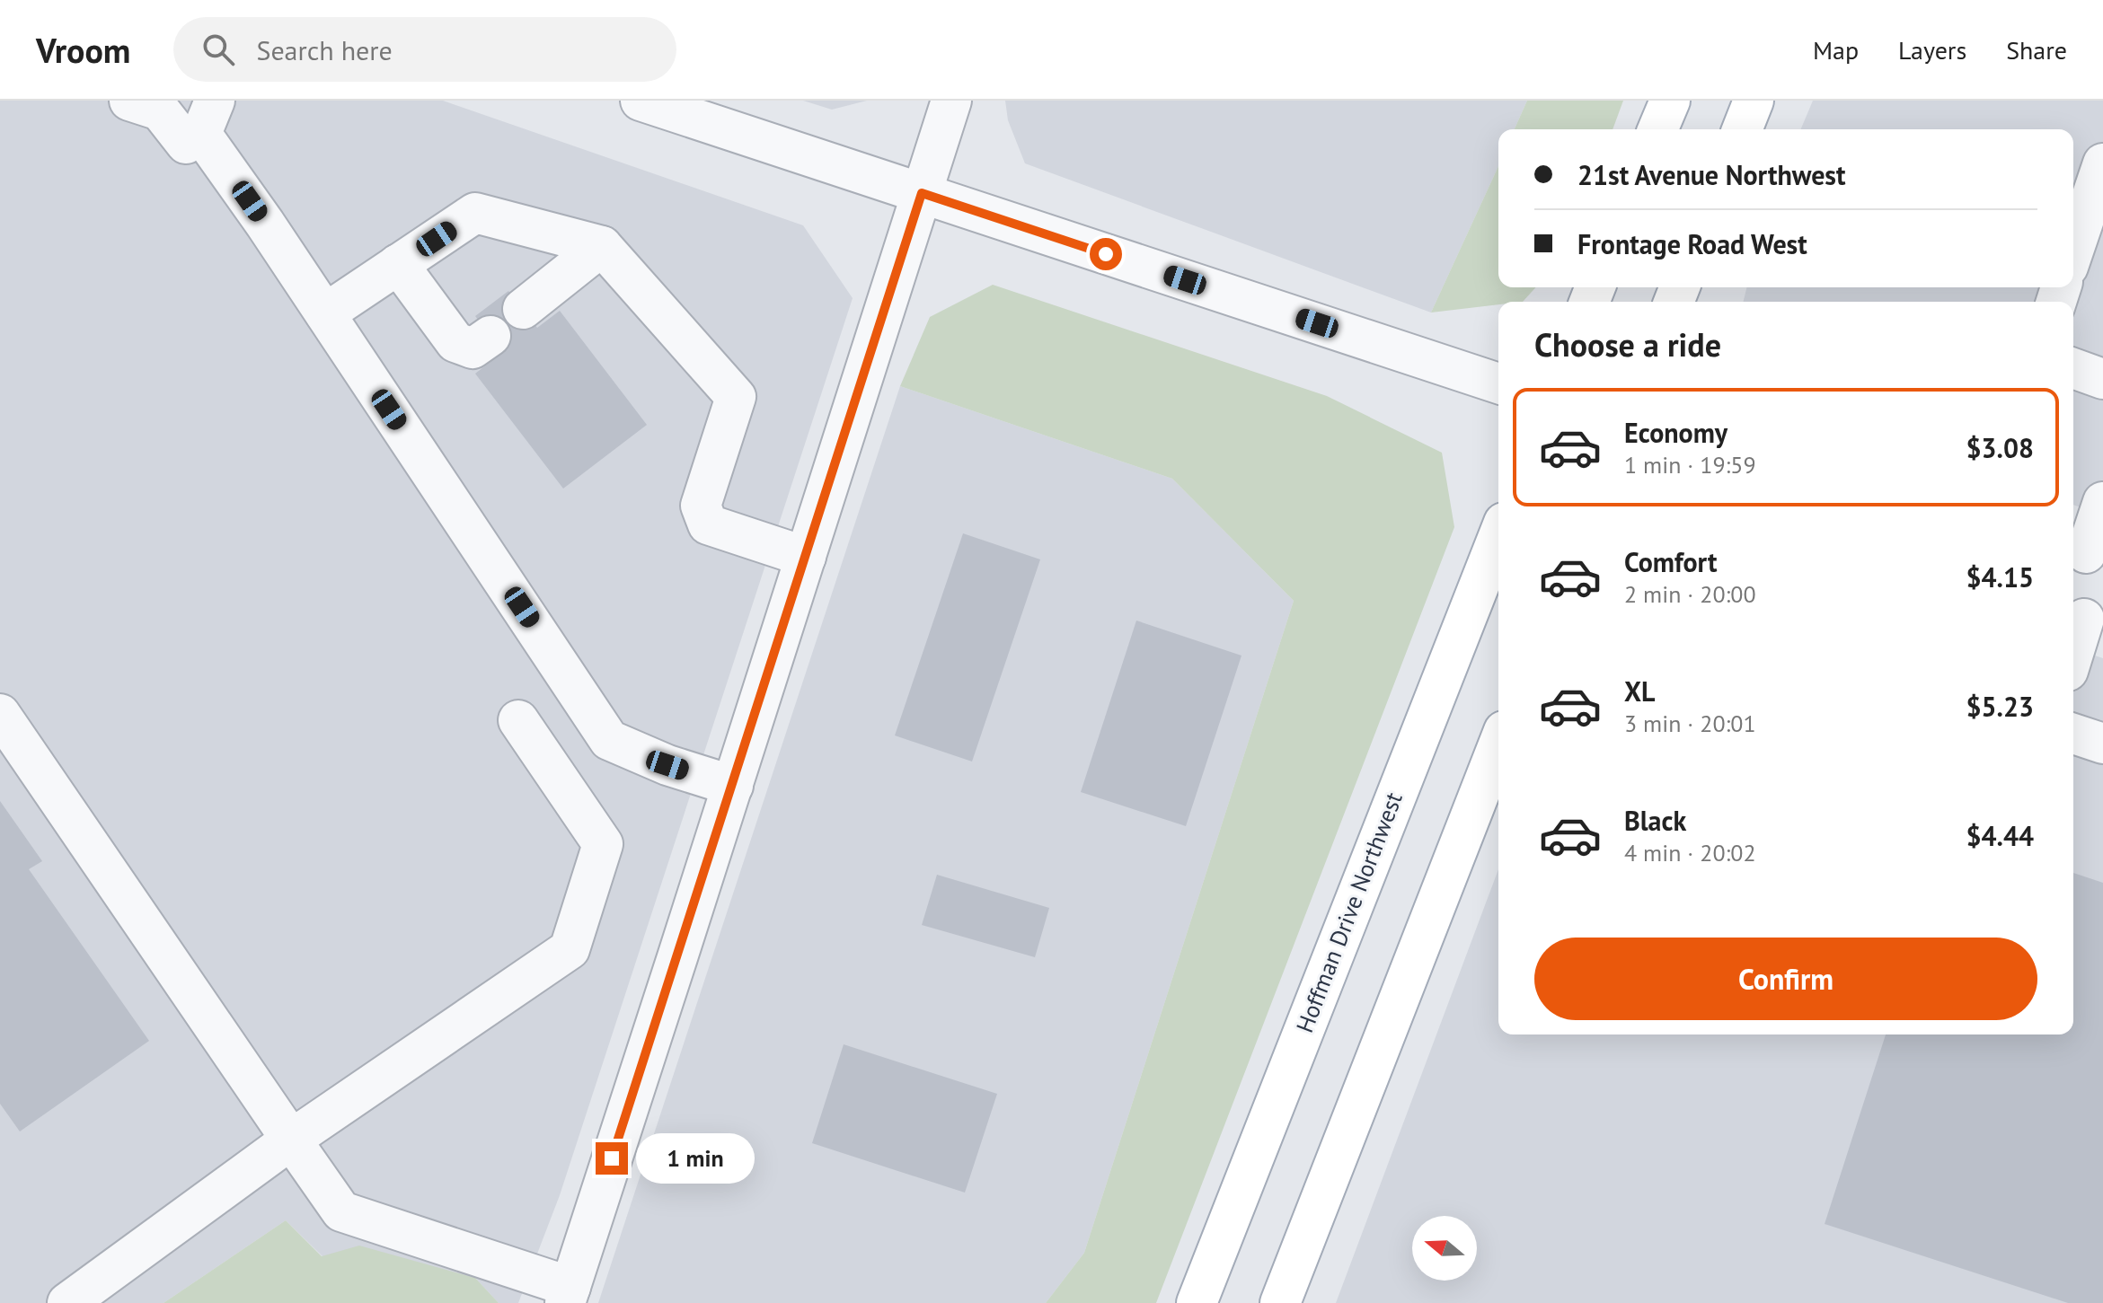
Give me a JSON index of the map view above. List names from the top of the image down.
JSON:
{
  "streets": {
    "main road": ["Hoffman Drive Northwest"]
  },
  "north": "left",
  "page": {
    "header": "Vroom",
    "search": "Search here",
    "nav": ["Map", "Layers", "Share"],
    "banner": ["21st Avenue Northwest", "Frontage Road West"],
    "heading": "Choose a ride",
    "list": [
      {
        "name": "Economy",
        "note": "1 min · 19:59",
        "value": "$3.08"
      },
      {
        "name": "Comfort",
        "note": "2 min · 20:00",
        "value": "$4.15"
      },
      {
        "name": "XL",
        "note": "3 min · 20:01",
        "value": "$5.23"
      },
      {
        "name": "Black",
        "note": "4 min · 20:02",
        "value": "$4.44"
      }
    ],
    "buttons": "Confirm",
    "bubble": "1 min"
  }
}
